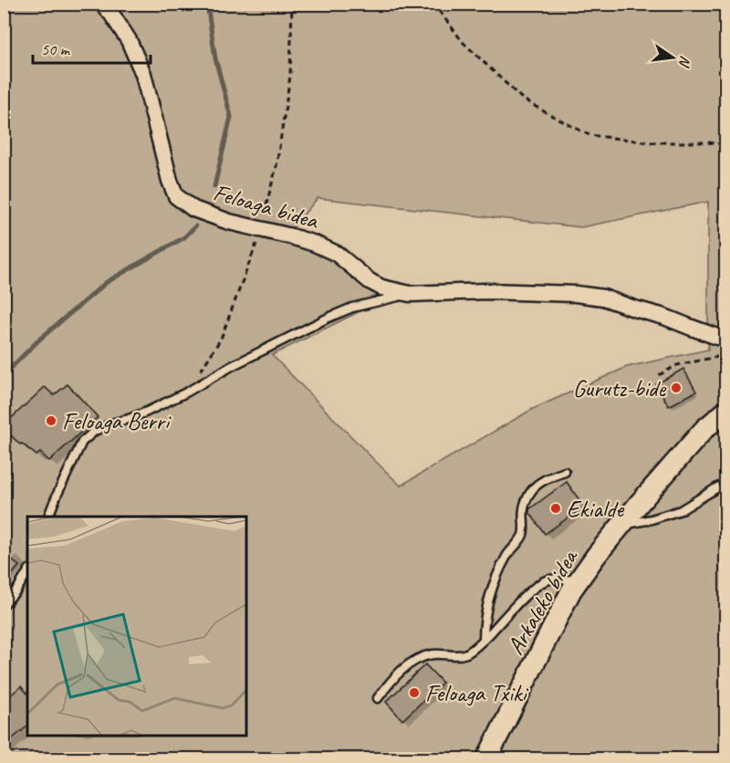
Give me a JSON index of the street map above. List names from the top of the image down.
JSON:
{
  "streets": {
    "street": ["Feloaga bidea", "Arkaleko bidea"]
  },
  "places": [
    "Gurutz-bide",
    "Feloaga Berri",
    "Ekialde",
    "Feloaga Txiki"
  ],
  "scale_bar": "50 m",
  "north": "right"
}
